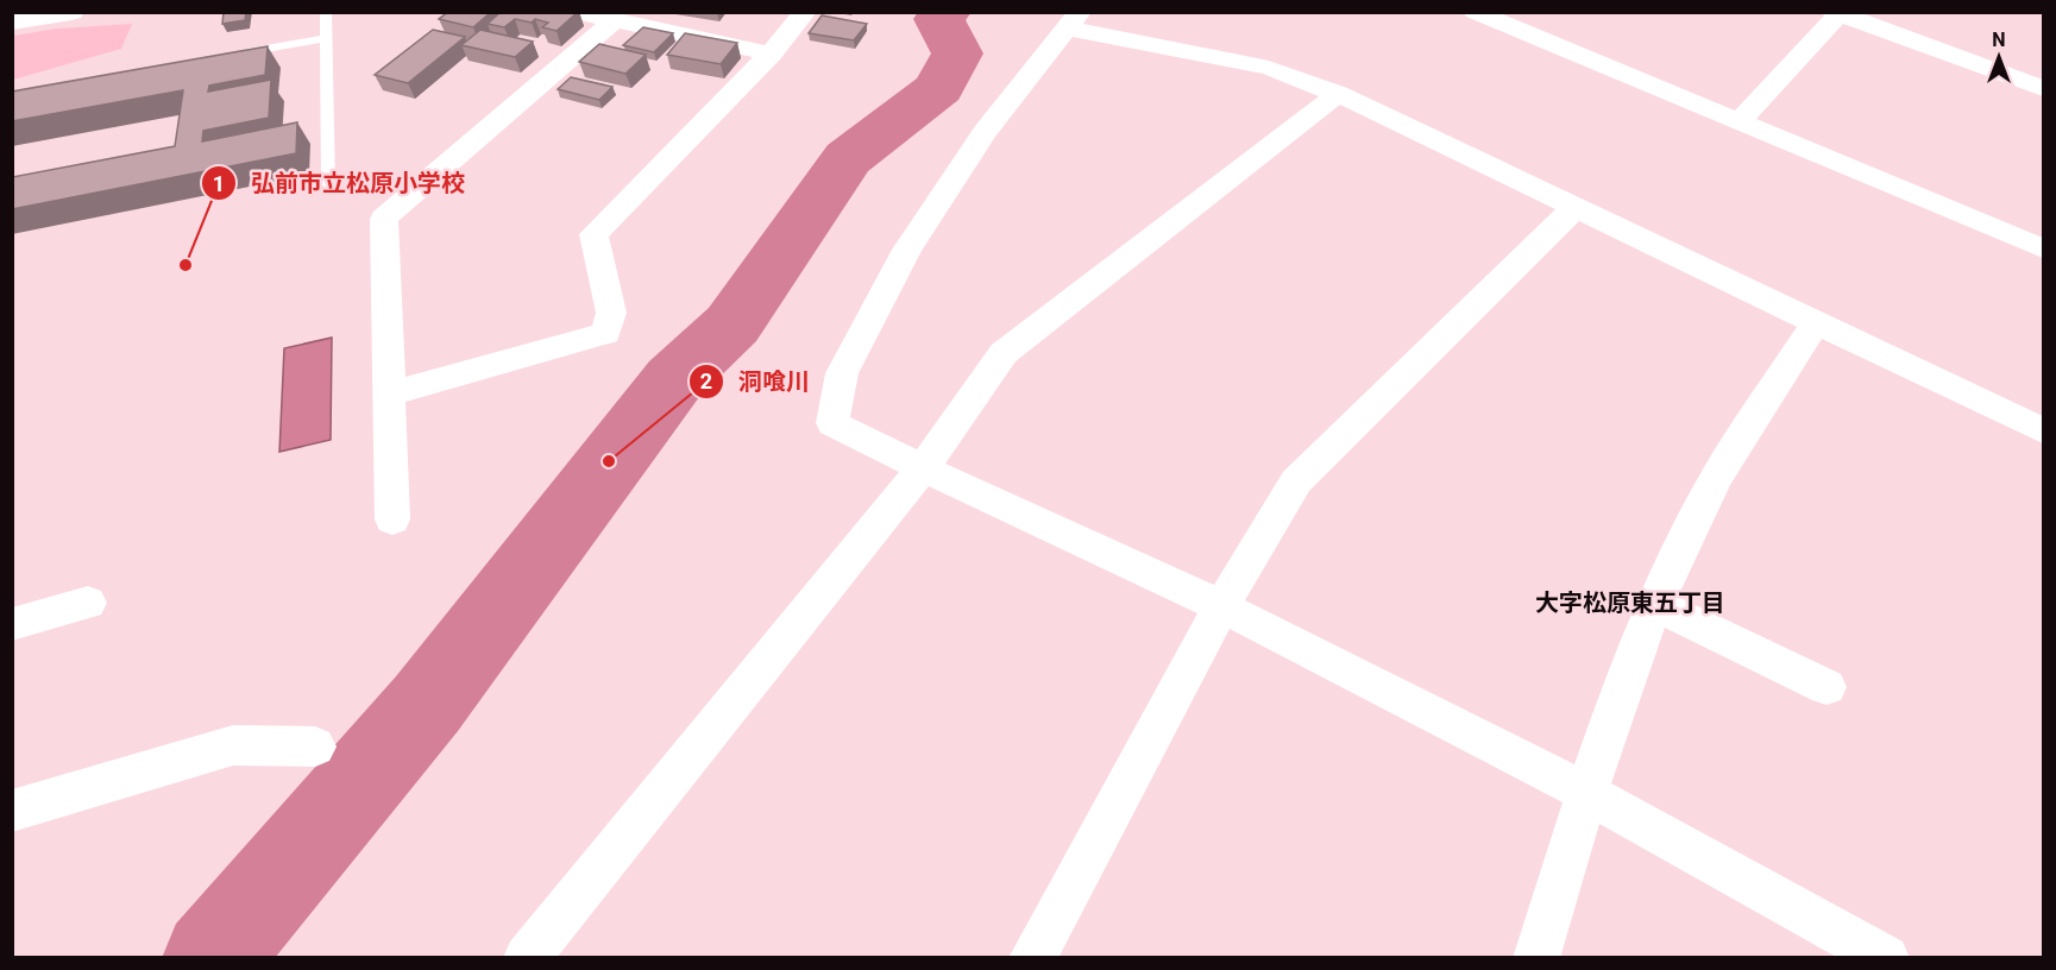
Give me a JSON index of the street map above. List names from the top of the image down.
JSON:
{
  "districts": ["大字松原東五丁目"],
  "places": ["弘前市立松原小学校", "洞喰川"],
  "north": "top"
}
